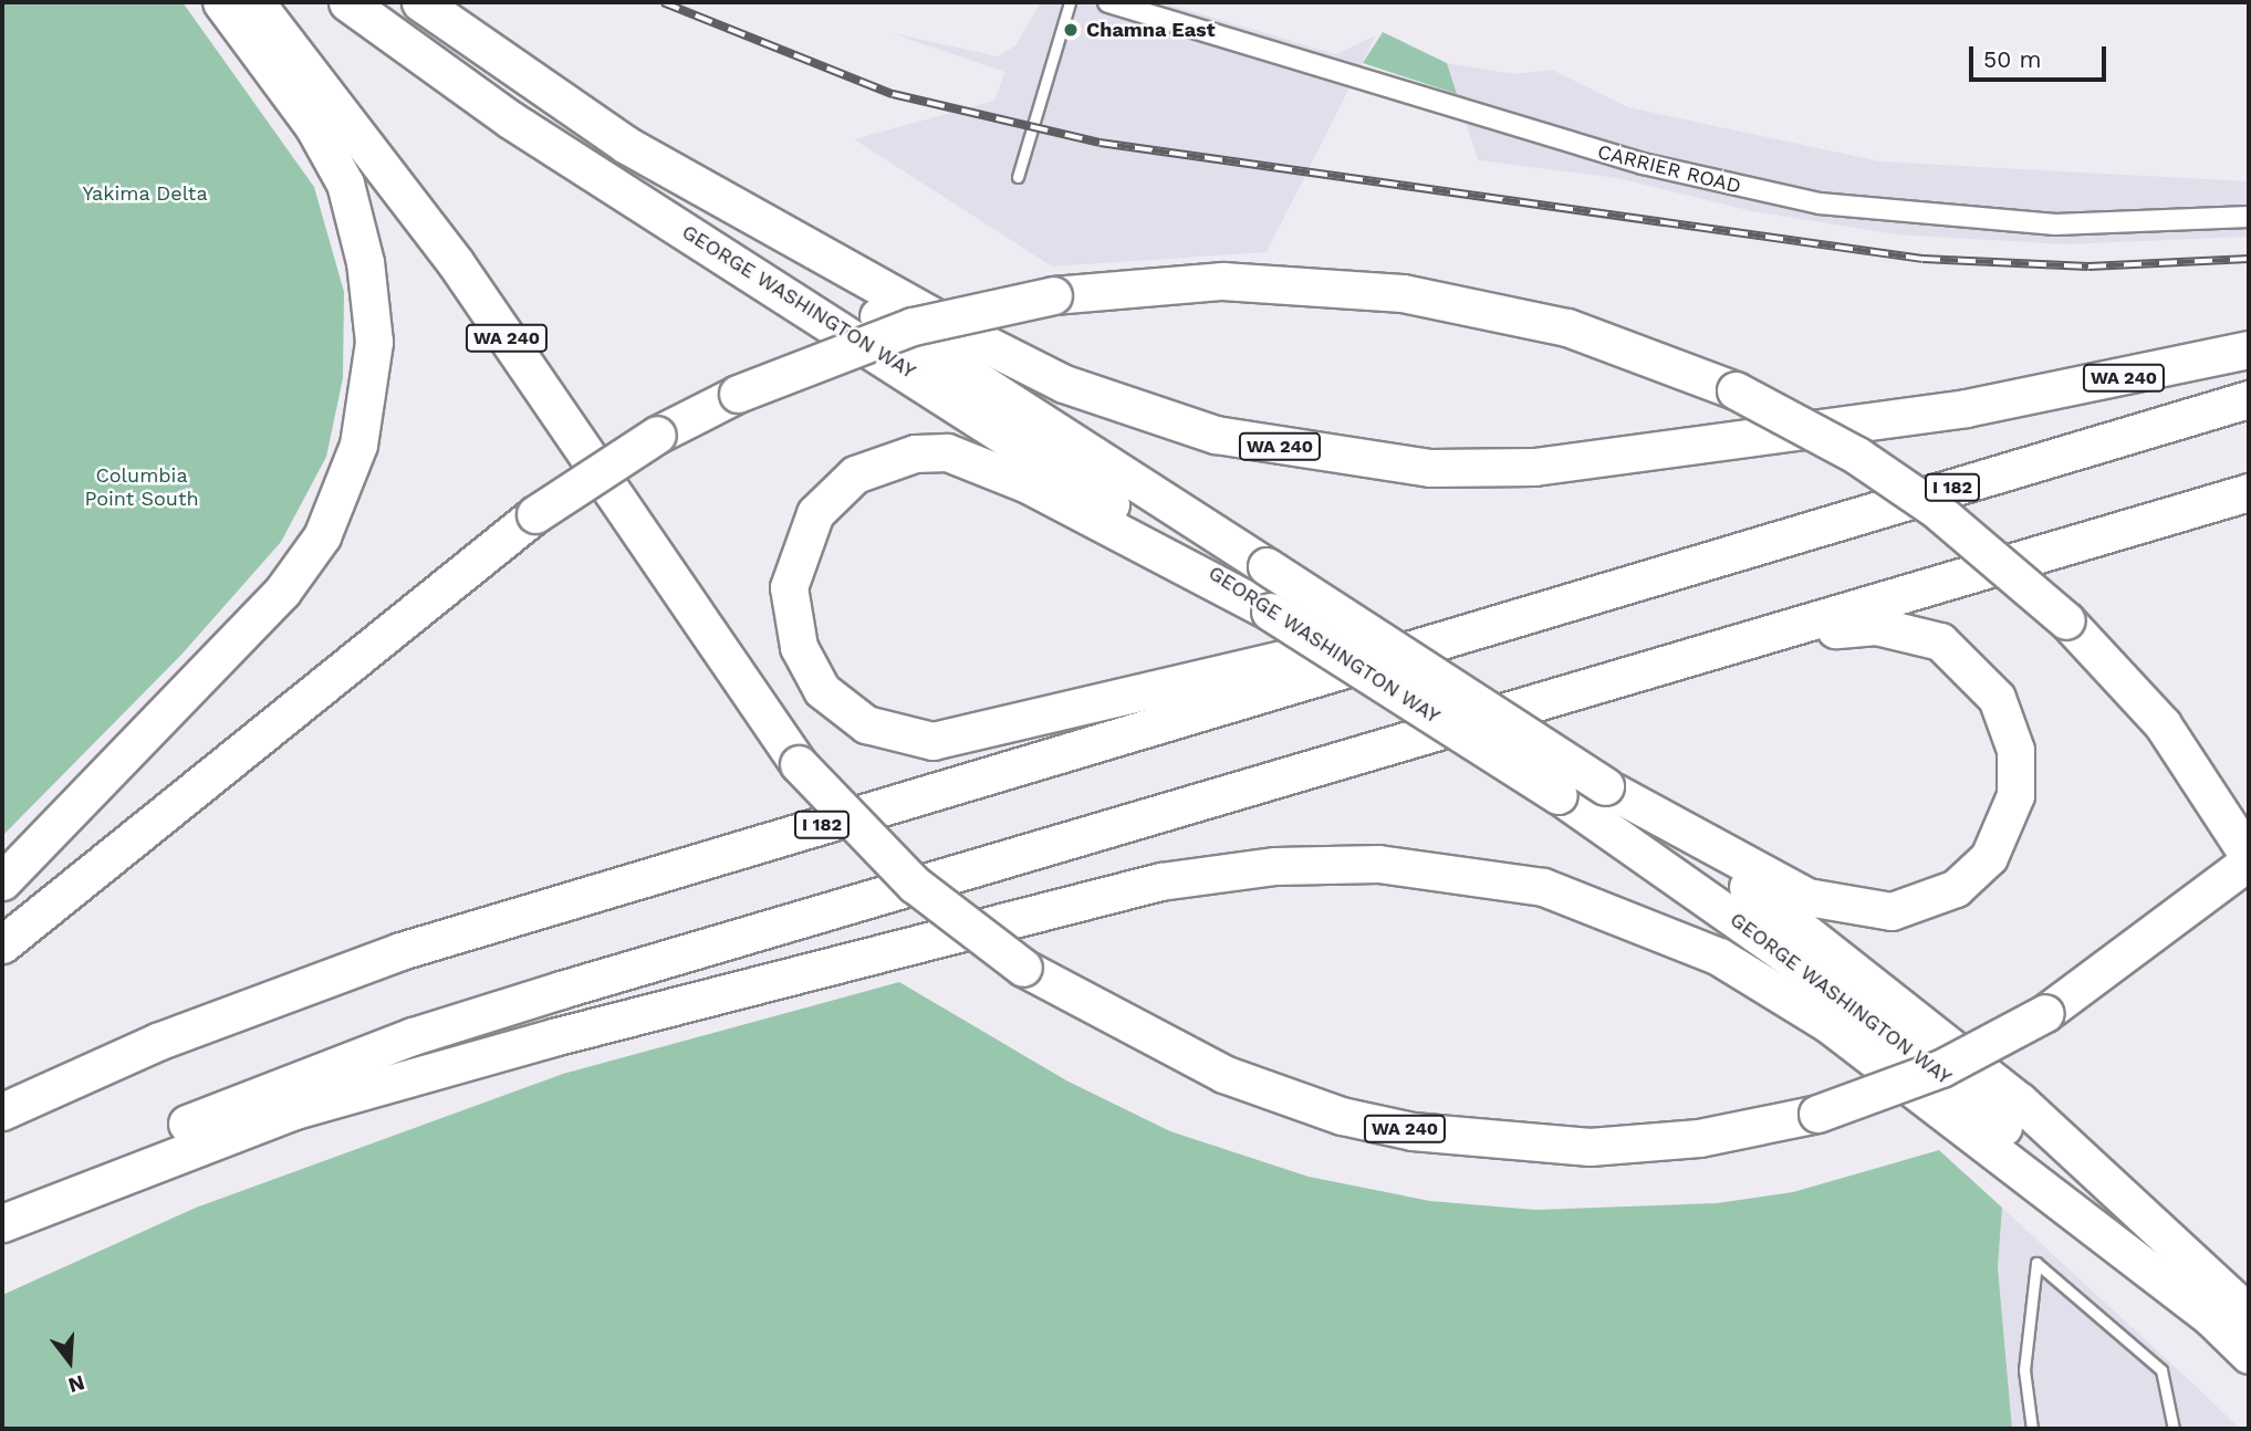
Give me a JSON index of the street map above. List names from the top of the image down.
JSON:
{
  "streets": {
    "highway": ["GEORGE WASHINGTON WAY", "WA 240", "I 182"],
    "street": ["CARRIER ROAD"]
  },
  "crossings": [
    ["GEORGE WASHINGTON WAY", "WA 240"]
  ],
  "parks": ["Yakima Delta", "Columbia Point South"],
  "places": ["Chamna East"],
  "scale_bar": "50 m",
  "north": "bottom"
}
